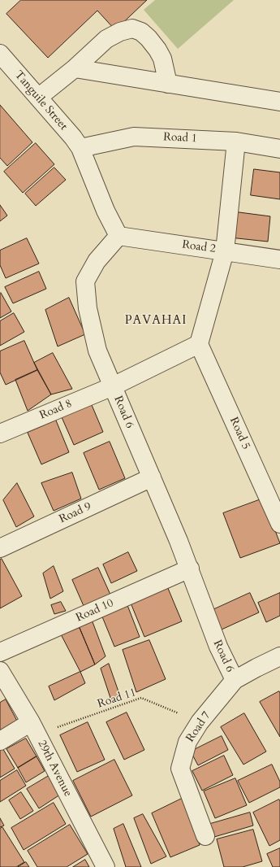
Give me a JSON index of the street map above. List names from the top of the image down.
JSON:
{
  "streets": {
    "street": [
      "Tanguile Street",
      "Road 1",
      "Road 2",
      "Road 8",
      "Road 6",
      "Road 5",
      "Road 9",
      "Road 10",
      "Road 7",
      "29th Avenue"
    ],
    "path": ["Road 11"]
  },
  "crossings": [
    ["Tanguile Street", "Road 1"],
    ["Road 2", "Road 6"],
    ["Road 8", "Road 6"],
    ["Road 6", "Road 9"],
    ["Road 6", "Road 10"],
    ["Road 6", "Road 7"],
    ["Road 11", "Road 7"],
    ["Road 11", "29th Avenue"]
  ],
  "districts": ["PAVAHAI"]
}
